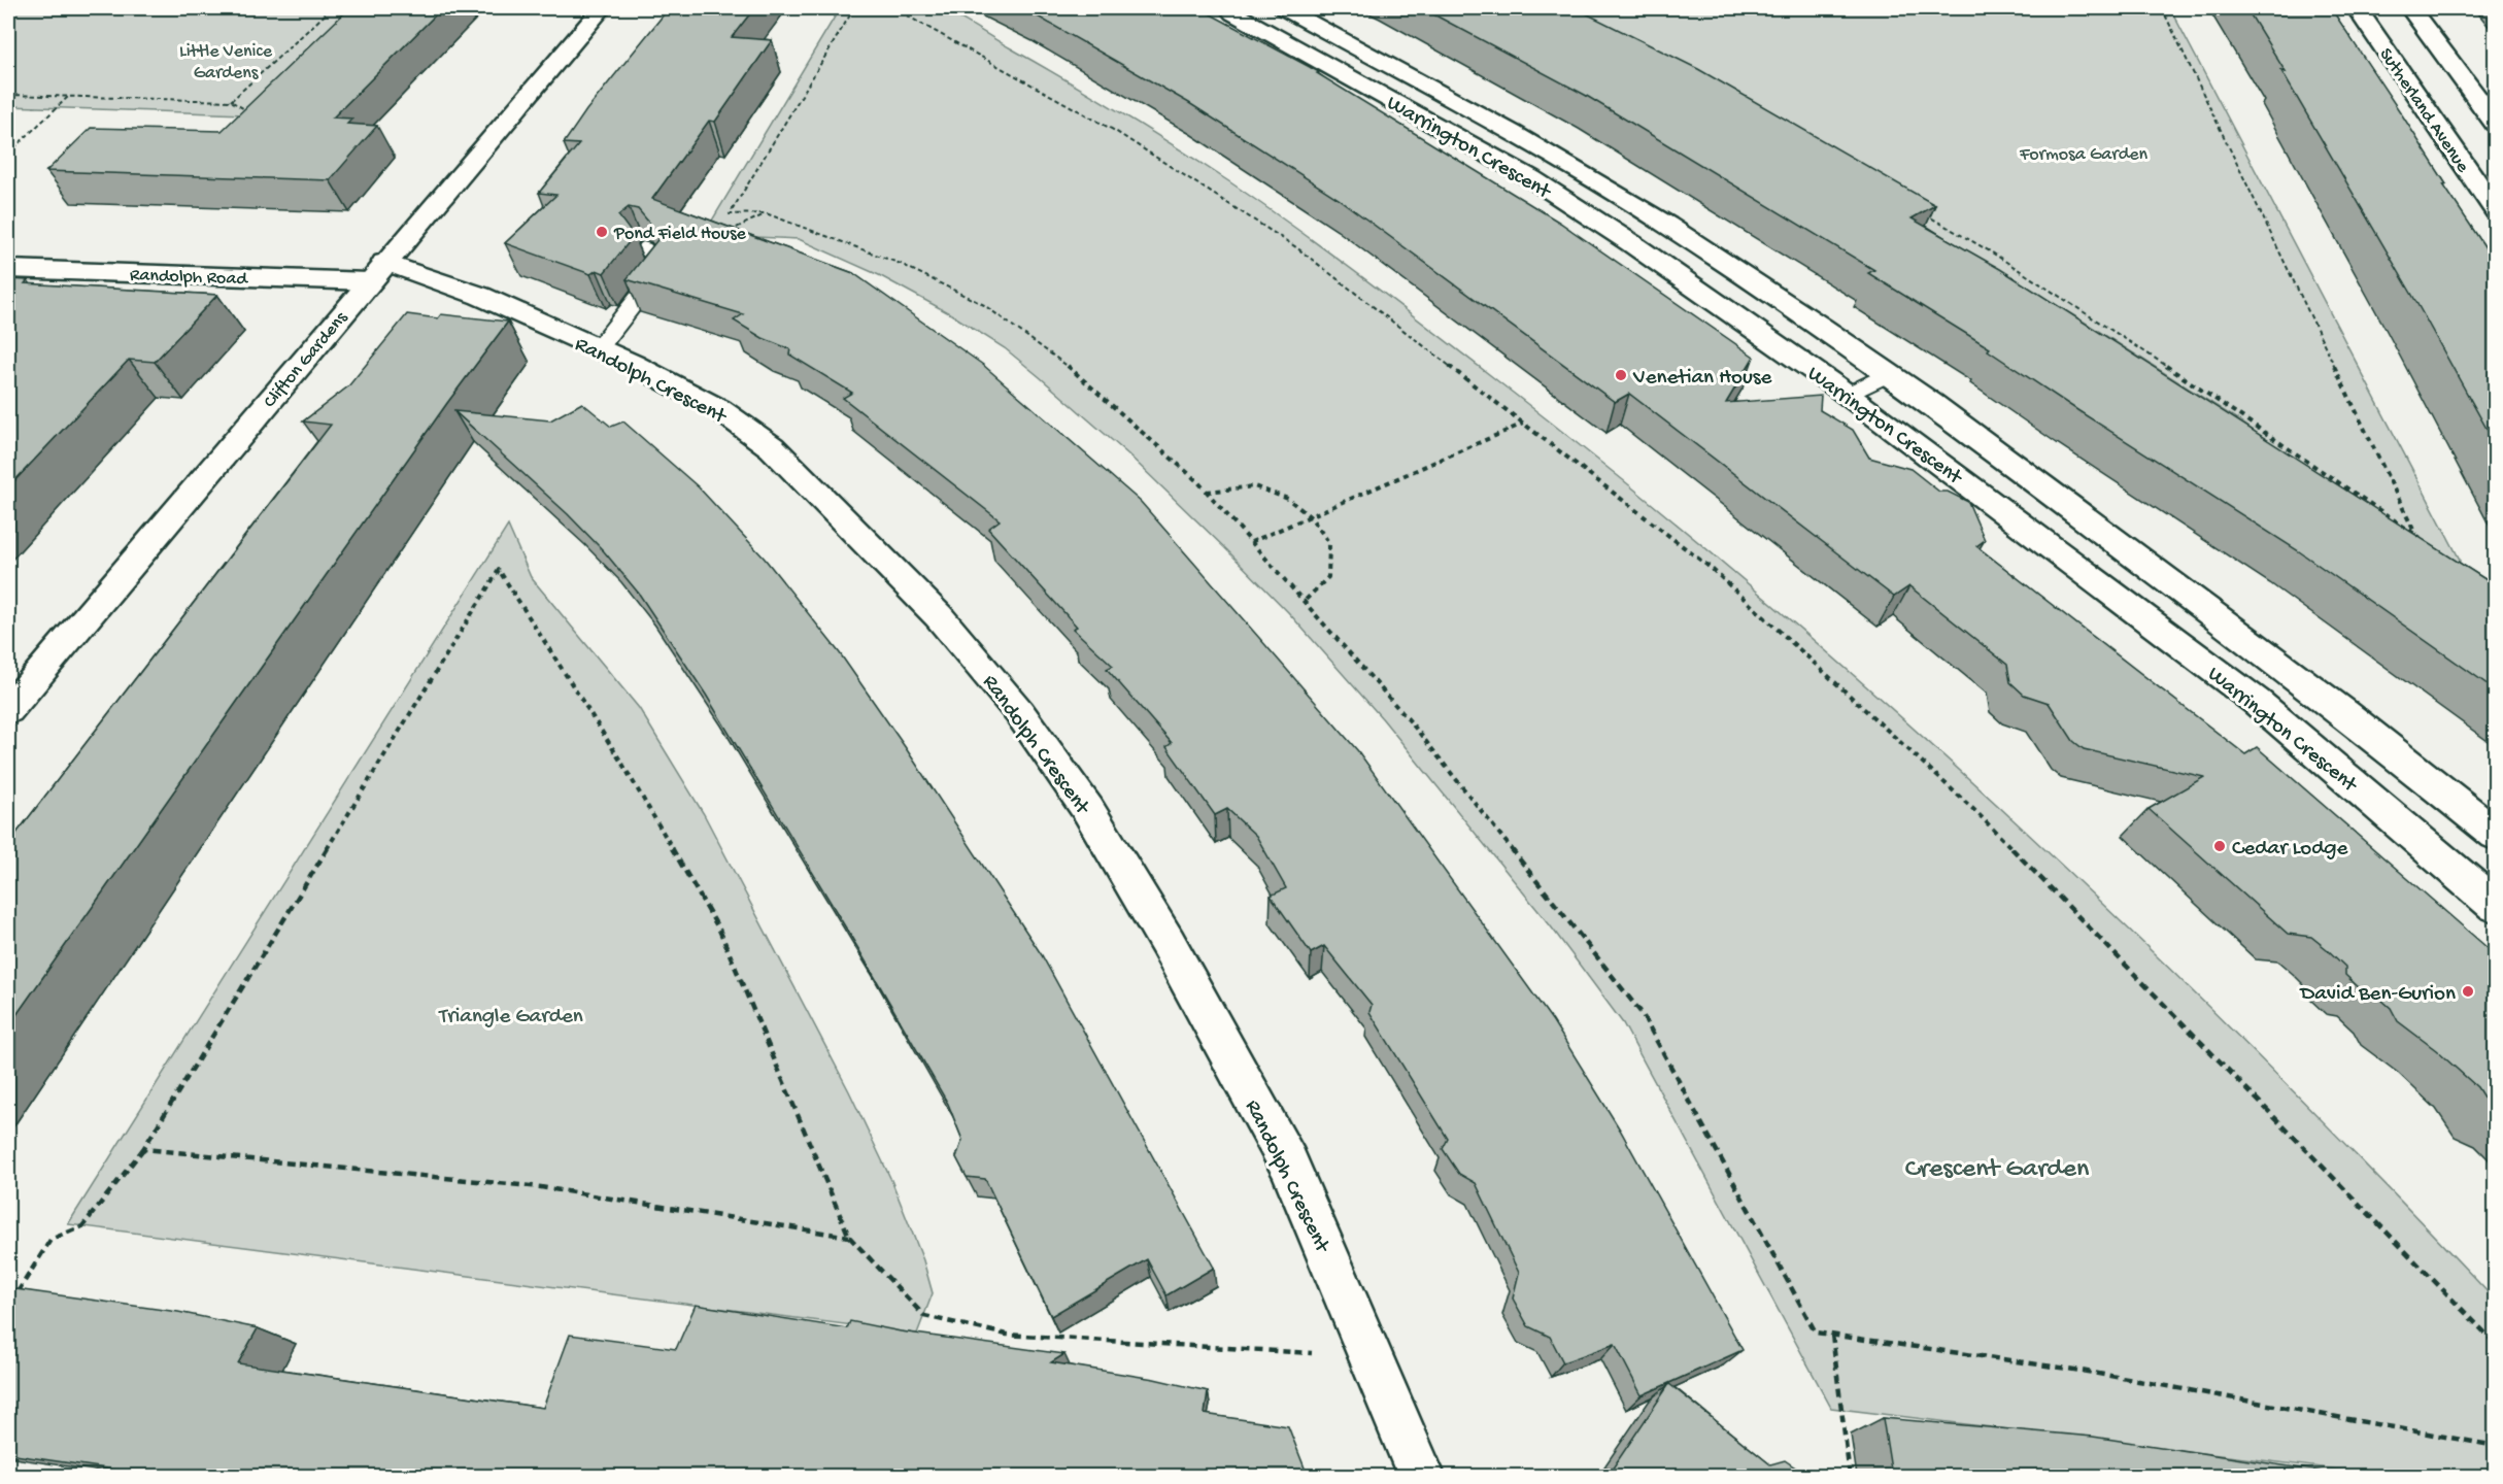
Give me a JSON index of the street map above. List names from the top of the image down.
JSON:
{
  "streets": {
    "street": [
      "Sutherland Avenue",
      "Warrington Crescent",
      "Randolph Road",
      "Clifton Gardens",
      "Randolph Crescent"
    ]
  },
  "crossings": [
    ["Randolph Road", "Clifton Gardens"],
    ["Randolph Road", "Randolph Crescent"],
    ["Clifton Gardens", "Randolph Crescent"]
  ],
  "parks": [
    "Little Venice Gardens",
    "Formosa Garden",
    "Triangle Garden",
    "Crescent Garden"
  ],
  "places": [
    "Pond Field House",
    "Venetian House",
    "Cedar Lodge",
    "David Ben-Gurion"
  ]
}
